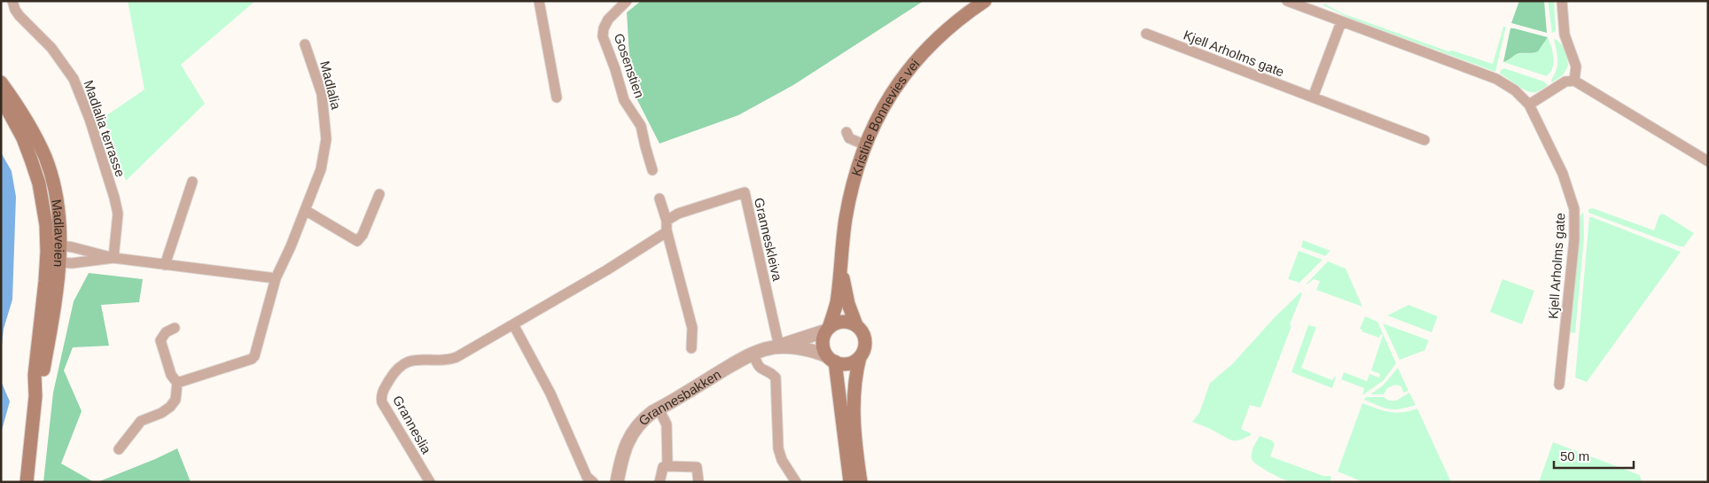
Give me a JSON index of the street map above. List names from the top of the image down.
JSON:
{
  "streets": {
    "main road": ["Kristine Bonnevies vei", "Madlaveien"],
    "street": [
      "Kjell Arholms gate",
      "Gosenstien",
      "Madlalia",
      "Madlalia terrasse",
      "Granneskleiva",
      "Grannesbakken",
      "Granneslia"
    ]
  },
  "crossings": [
    ["Kristine Bonnevies vei", "Grannesbakken"],
    ["Granneskleiva", "Grannesbakken"],
    ["Granneskleiva", "Granneslia"]
  ],
  "scale_bar": "50 m"
}
